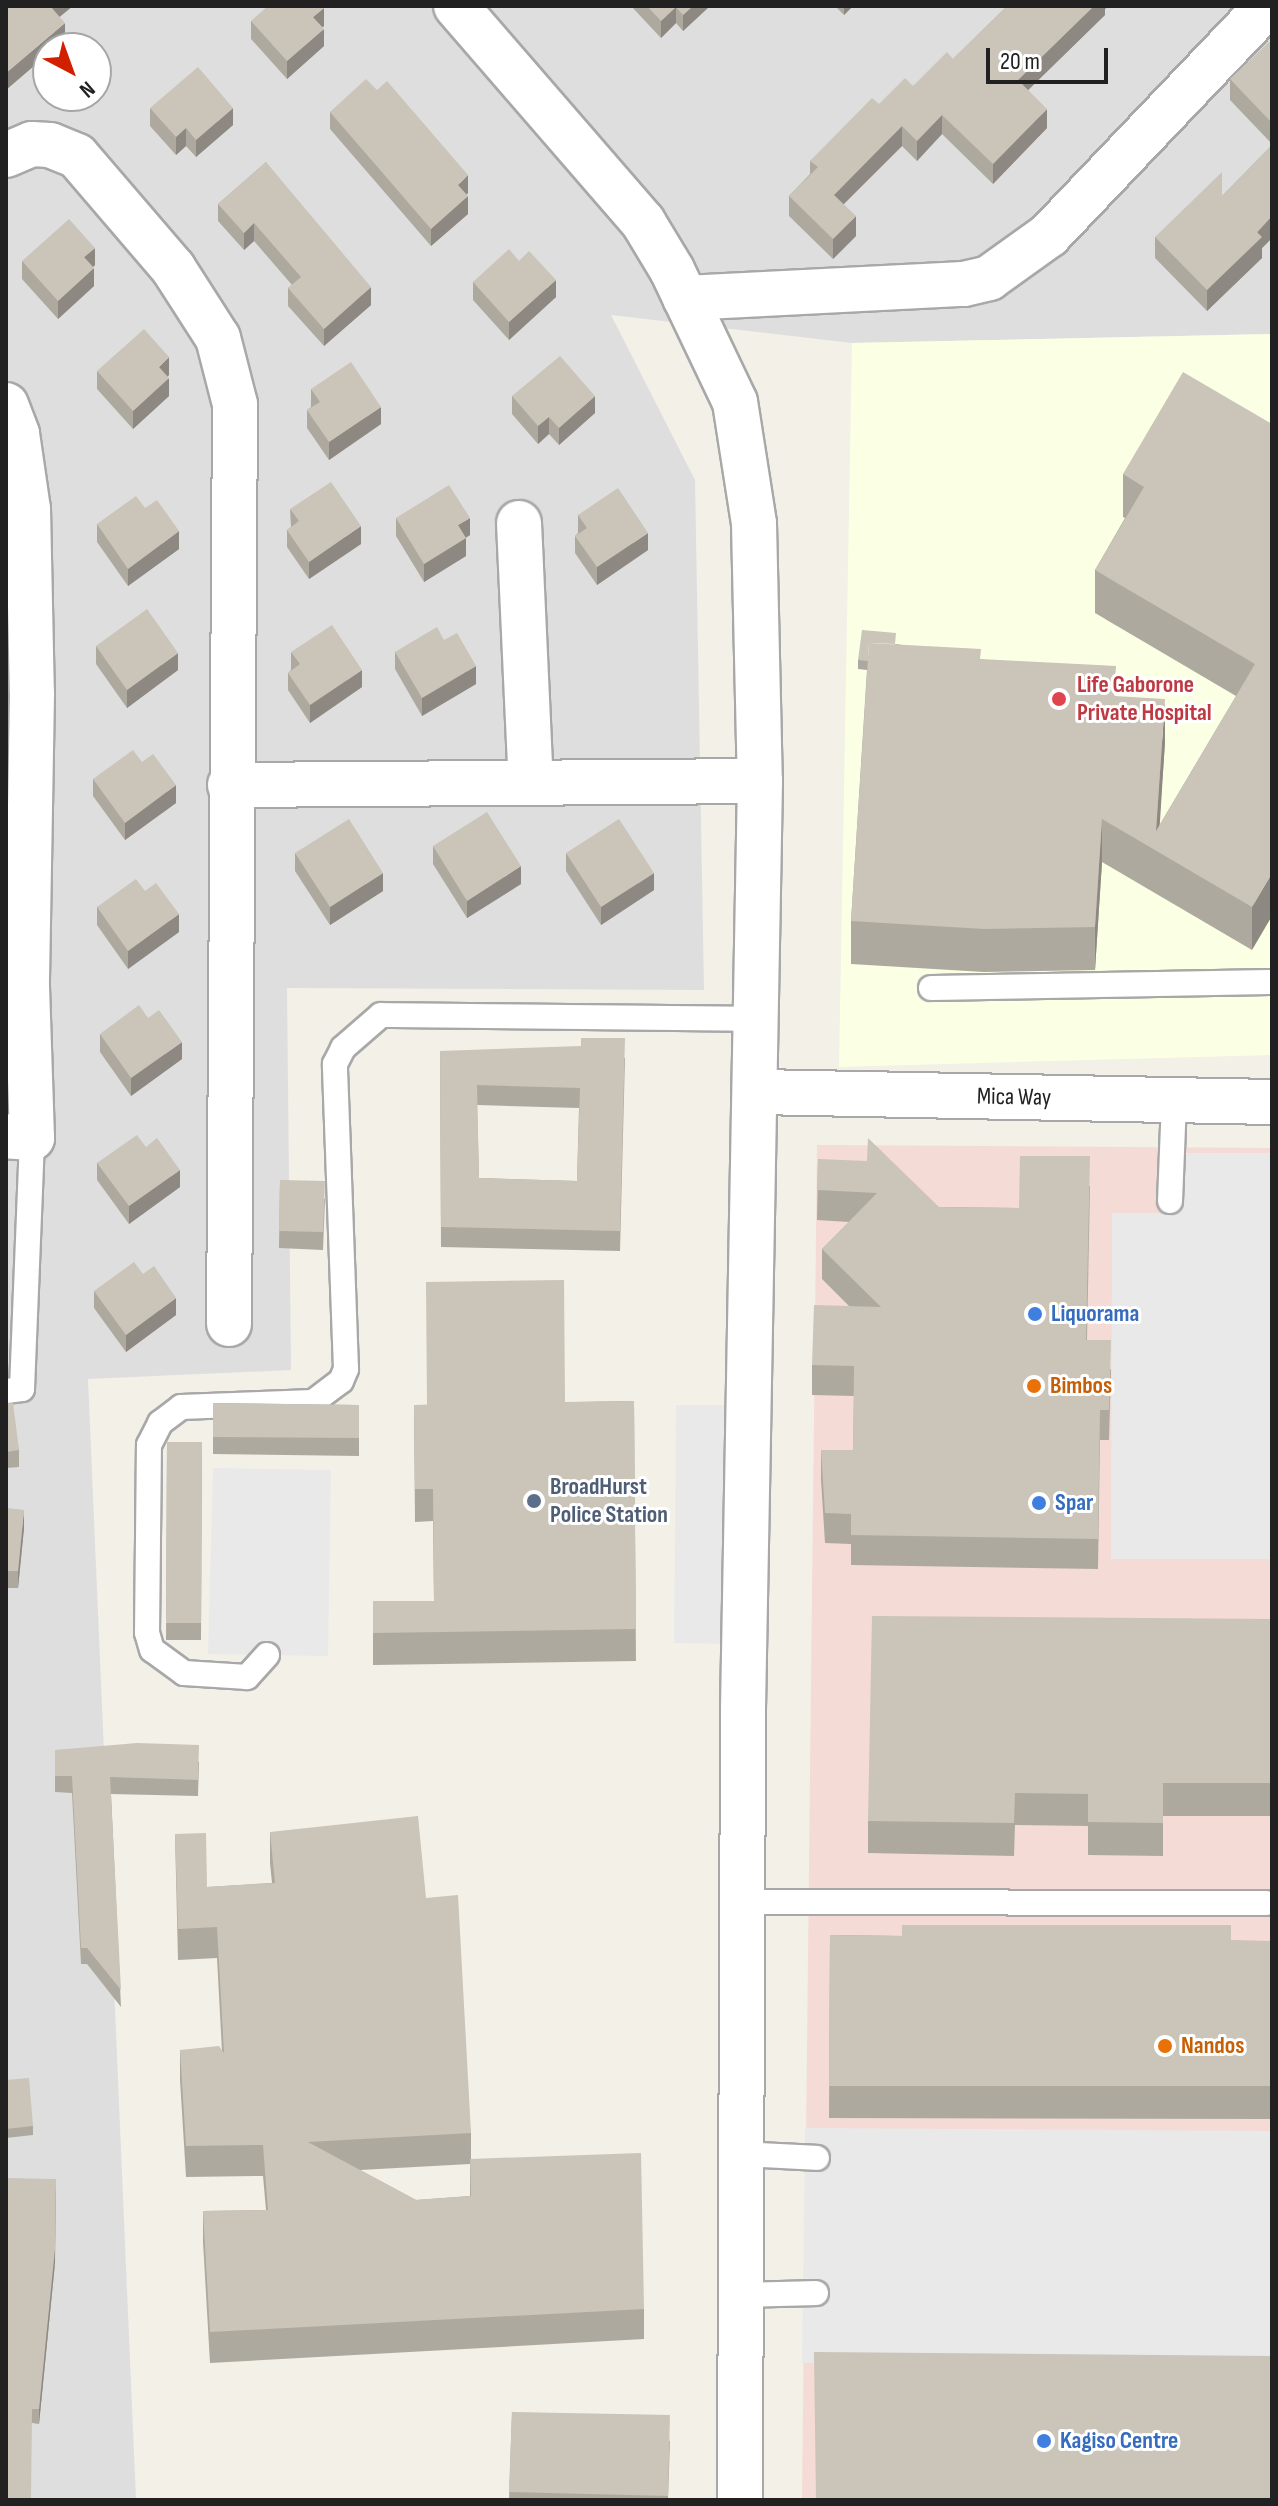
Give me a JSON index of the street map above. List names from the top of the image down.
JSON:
{
  "streets": {
    "street": ["Mica Way"]
  },
  "places": [
    "Life Gaborone Private Hospital",
    "Liquorama",
    "Bimbos",
    "BroadHurst Police Station",
    "Spar",
    "Nandos",
    "Kagiso Centre"
  ],
  "scale_bar": "20 m",
  "north": "bottom right"
}
